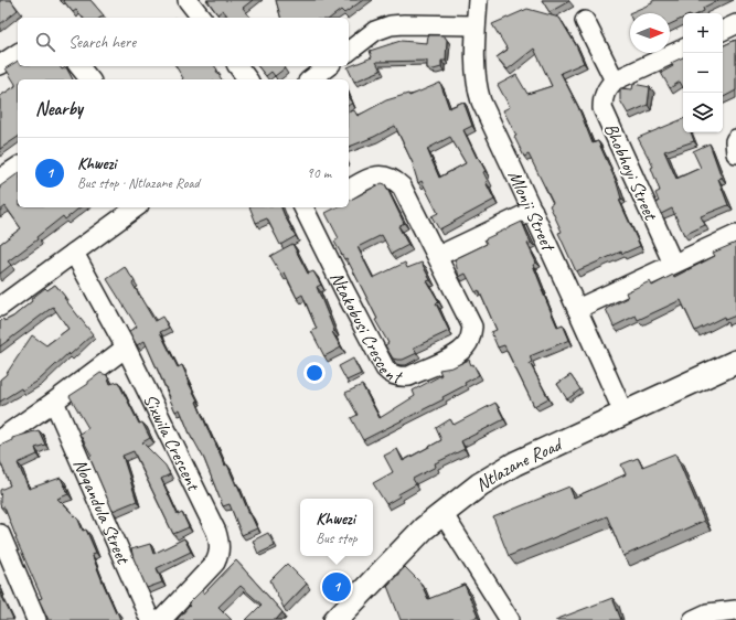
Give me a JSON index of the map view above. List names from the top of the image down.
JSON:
{
  "streets": {
    "street": [
      "Bhobhoyi Street",
      "Mlonji Street",
      "Ntakobusi Crescent",
      "Sixwila Crescent",
      "Ntlazane Road",
      "Noqandula Street"
    ]
  },
  "crossings": [
    ["Mlonji Street", "Ntlazane Road"]
  ],
  "north": "right",
  "page": {
    "map_buttons": ["+", "−"],
    "search": "Search here",
    "heading": "Nearby",
    "list": [
      {
        "mark": "1",
        "name": "Khwezi",
        "note": "Bus stop · Ntlazane Road",
        "value": "90 m"
      }
    ],
    "popup": ["Khwezi", "Bus stop"],
    "pins": "1"
  }
}
